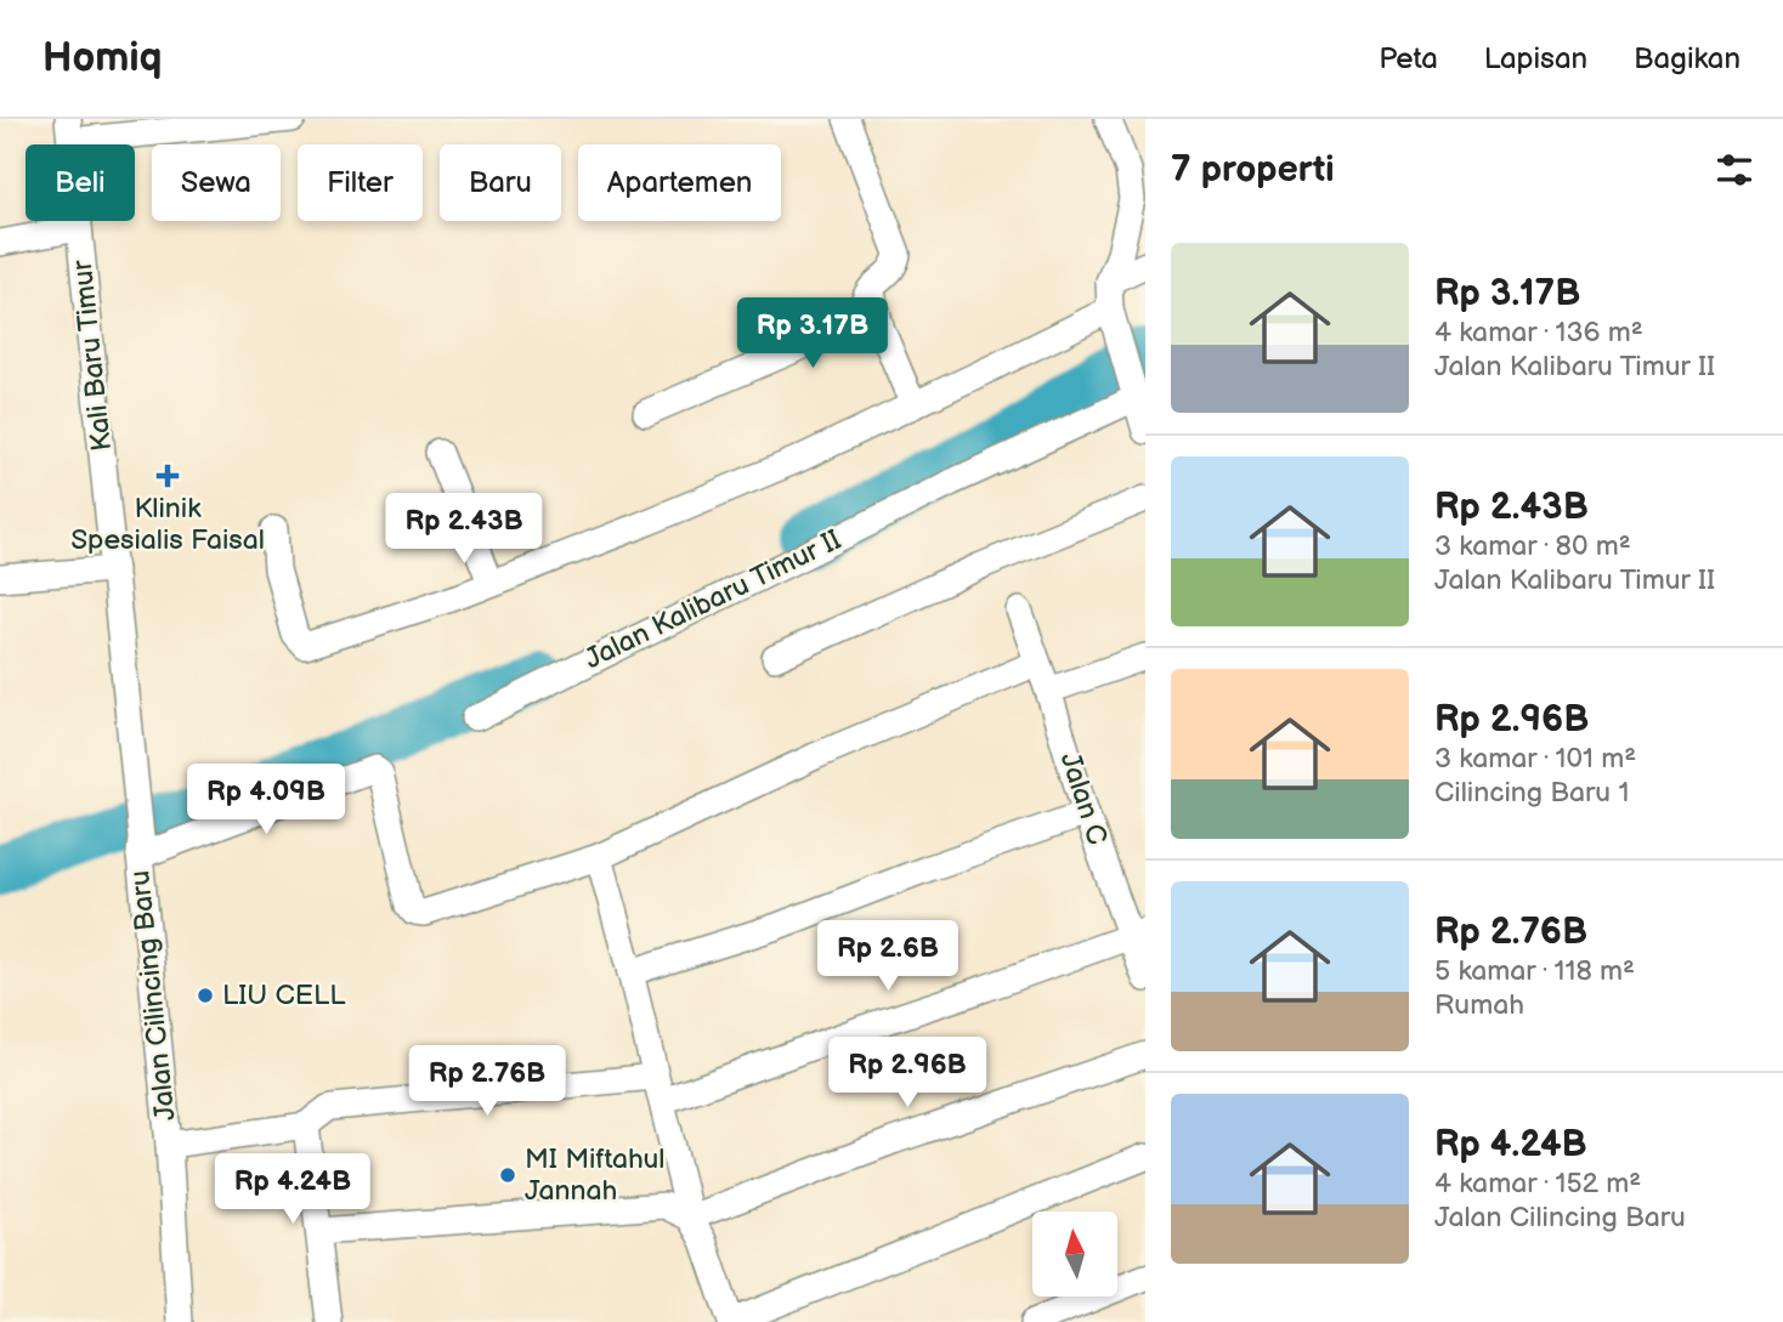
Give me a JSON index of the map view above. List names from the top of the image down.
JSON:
{
  "streets": {
    "street": [
      "Kali Baru Timur",
      "Jalan Kalibaru Timur II",
      "Jalan C",
      "Jalan Cilincing Baru"
    ]
  },
  "crossings": [
    ["Kali Baru Timur", "Jalan Cilincing Baru"]
  ],
  "places": {
    "health": ["Klinik Spesialis Faisal"],
    "other": ["LIU CELL", "MI Miftahul Jannah"]
  },
  "north": "top",
  "page": {
    "header": "Homiq",
    "nav": ["Peta", "Lapisan", "Bagikan"],
    "heading": "7 properti",
    "chip": [
      "Beli",
      "Sewa",
      "Filter",
      "Baru",
      "Apartemen"
    ],
    "list": [
      {
        "name": "Rp 3.17B",
        "note": "4 kamar · 136 m² · Jalan Kalibaru Timur II"
      },
      {
        "name": "Rp 2.43B",
        "note": "3 kamar · 80 m² · Jalan Kalibaru Timur II"
      },
      {
        "name": "Rp 2.96B",
        "note": "3 kamar · 101 m² · Cilincing Baru 1"
      },
      {
        "name": "Rp 2.76B",
        "note": "5 kamar · 118 m² · Rumah"
      },
      {
        "name": "Rp 4.24B",
        "note": "4 kamar · 152 m² · Jalan Cilincing Baru"
      }
    ],
    "price": [
      "Rp 3.17B",
      "Rp 2.43B",
      "Rp 4.09B",
      "Rp 2.6B",
      "Rp 2.96B",
      "Rp 2.76B",
      "Rp 4.24B"
    ]
  }
}
